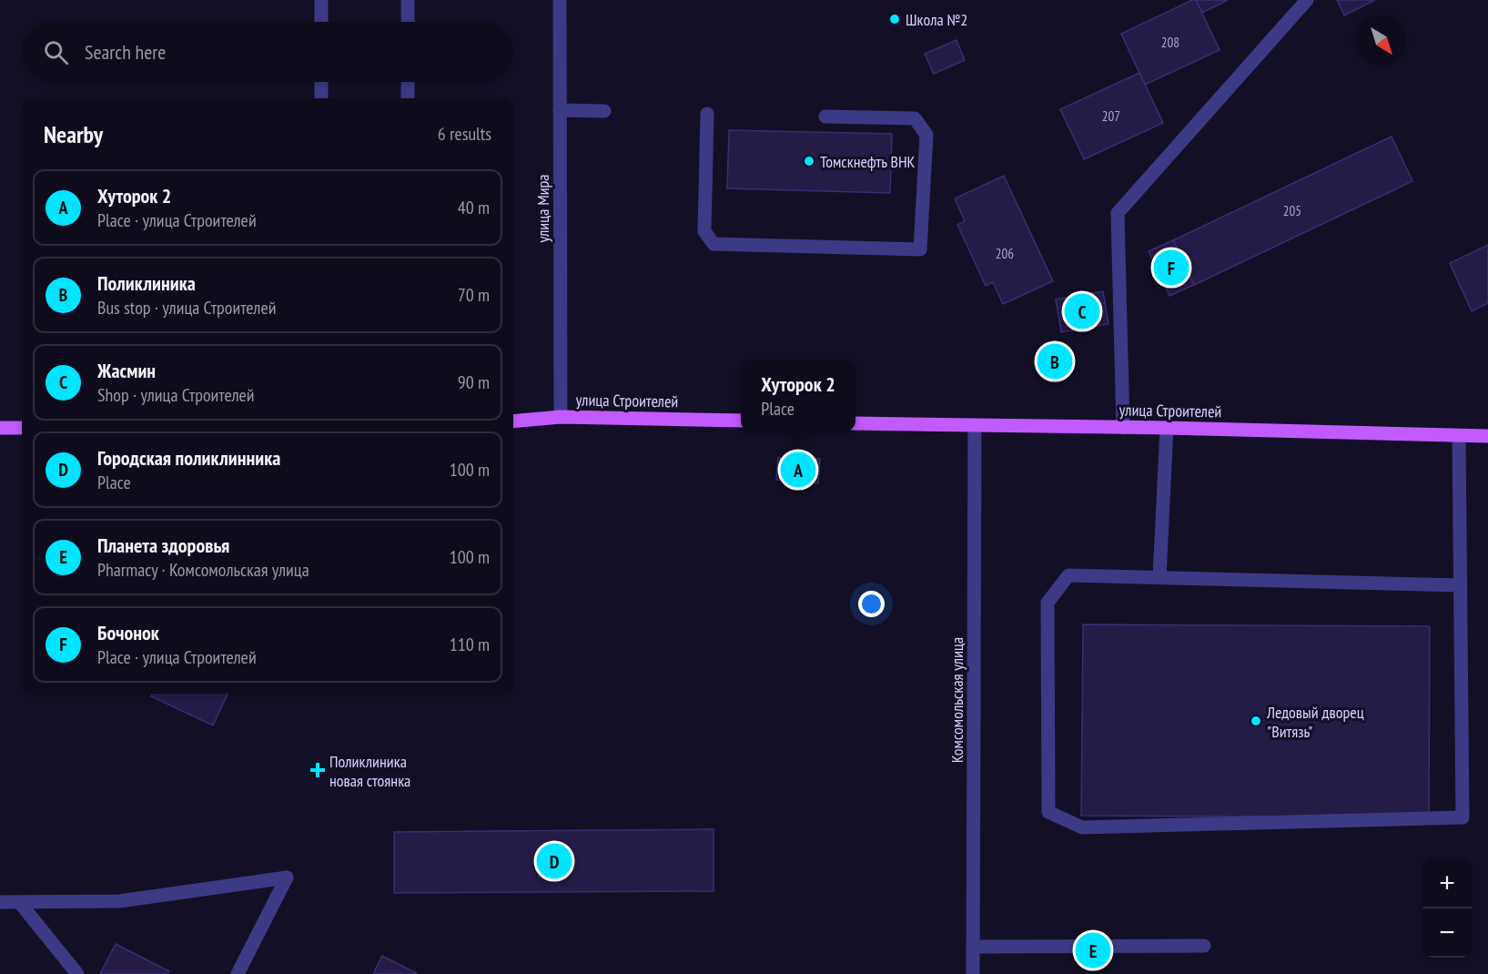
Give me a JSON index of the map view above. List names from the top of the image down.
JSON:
{
  "streets": {
    "main road": ["улица Строителей"],
    "street": ["улица Мира", "Комсомольская улица"]
  },
  "crossings": [
    ["улица Мира", "улица Строителей"],
    ["улица Строителей", "Комсомольская улица"]
  ],
  "places": {
    "other": ["Школа №2", "Томскнефть ВНК", "Ледовый дворец \"Витязь\""],
    "health": ["Поликлиника новая стоянка"]
  },
  "house_numbers": [
    "208",
    "207",
    "205",
    "206"
  ],
  "north": "bottom right",
  "page": {
    "search": "Search here",
    "heading": ["Nearby", "6 results"],
    "list": [
      {
        "mark": "A",
        "name": "Хуторок 2",
        "note": "Place · улица Строителей",
        "value": "40 m"
      },
      {
        "mark": "B",
        "name": "Поликлиника",
        "note": "Bus stop · улица Строителей",
        "value": "70 m"
      },
      {
        "mark": "C",
        "name": "Жасмин",
        "note": "Shop · улица Строителей",
        "value": "90 m"
      },
      {
        "mark": "D",
        "name": "Городская поликлинника",
        "note": "Place",
        "value": "100 m"
      },
      {
        "mark": "E",
        "name": "Планета здоровья",
        "note": "Pharmacy · Комсомольская улица",
        "value": "100 m"
      },
      {
        "mark": "F",
        "name": "Бочонок",
        "note": "Place · улица Строителей",
        "value": "110 m"
      }
    ],
    "pins": [
      "F",
      "C",
      "B",
      "A",
      "D",
      "E"
    ],
    "popup": ["Хуторок 2", "Place"],
    "map_buttons": ["+", "−"]
  }
}
